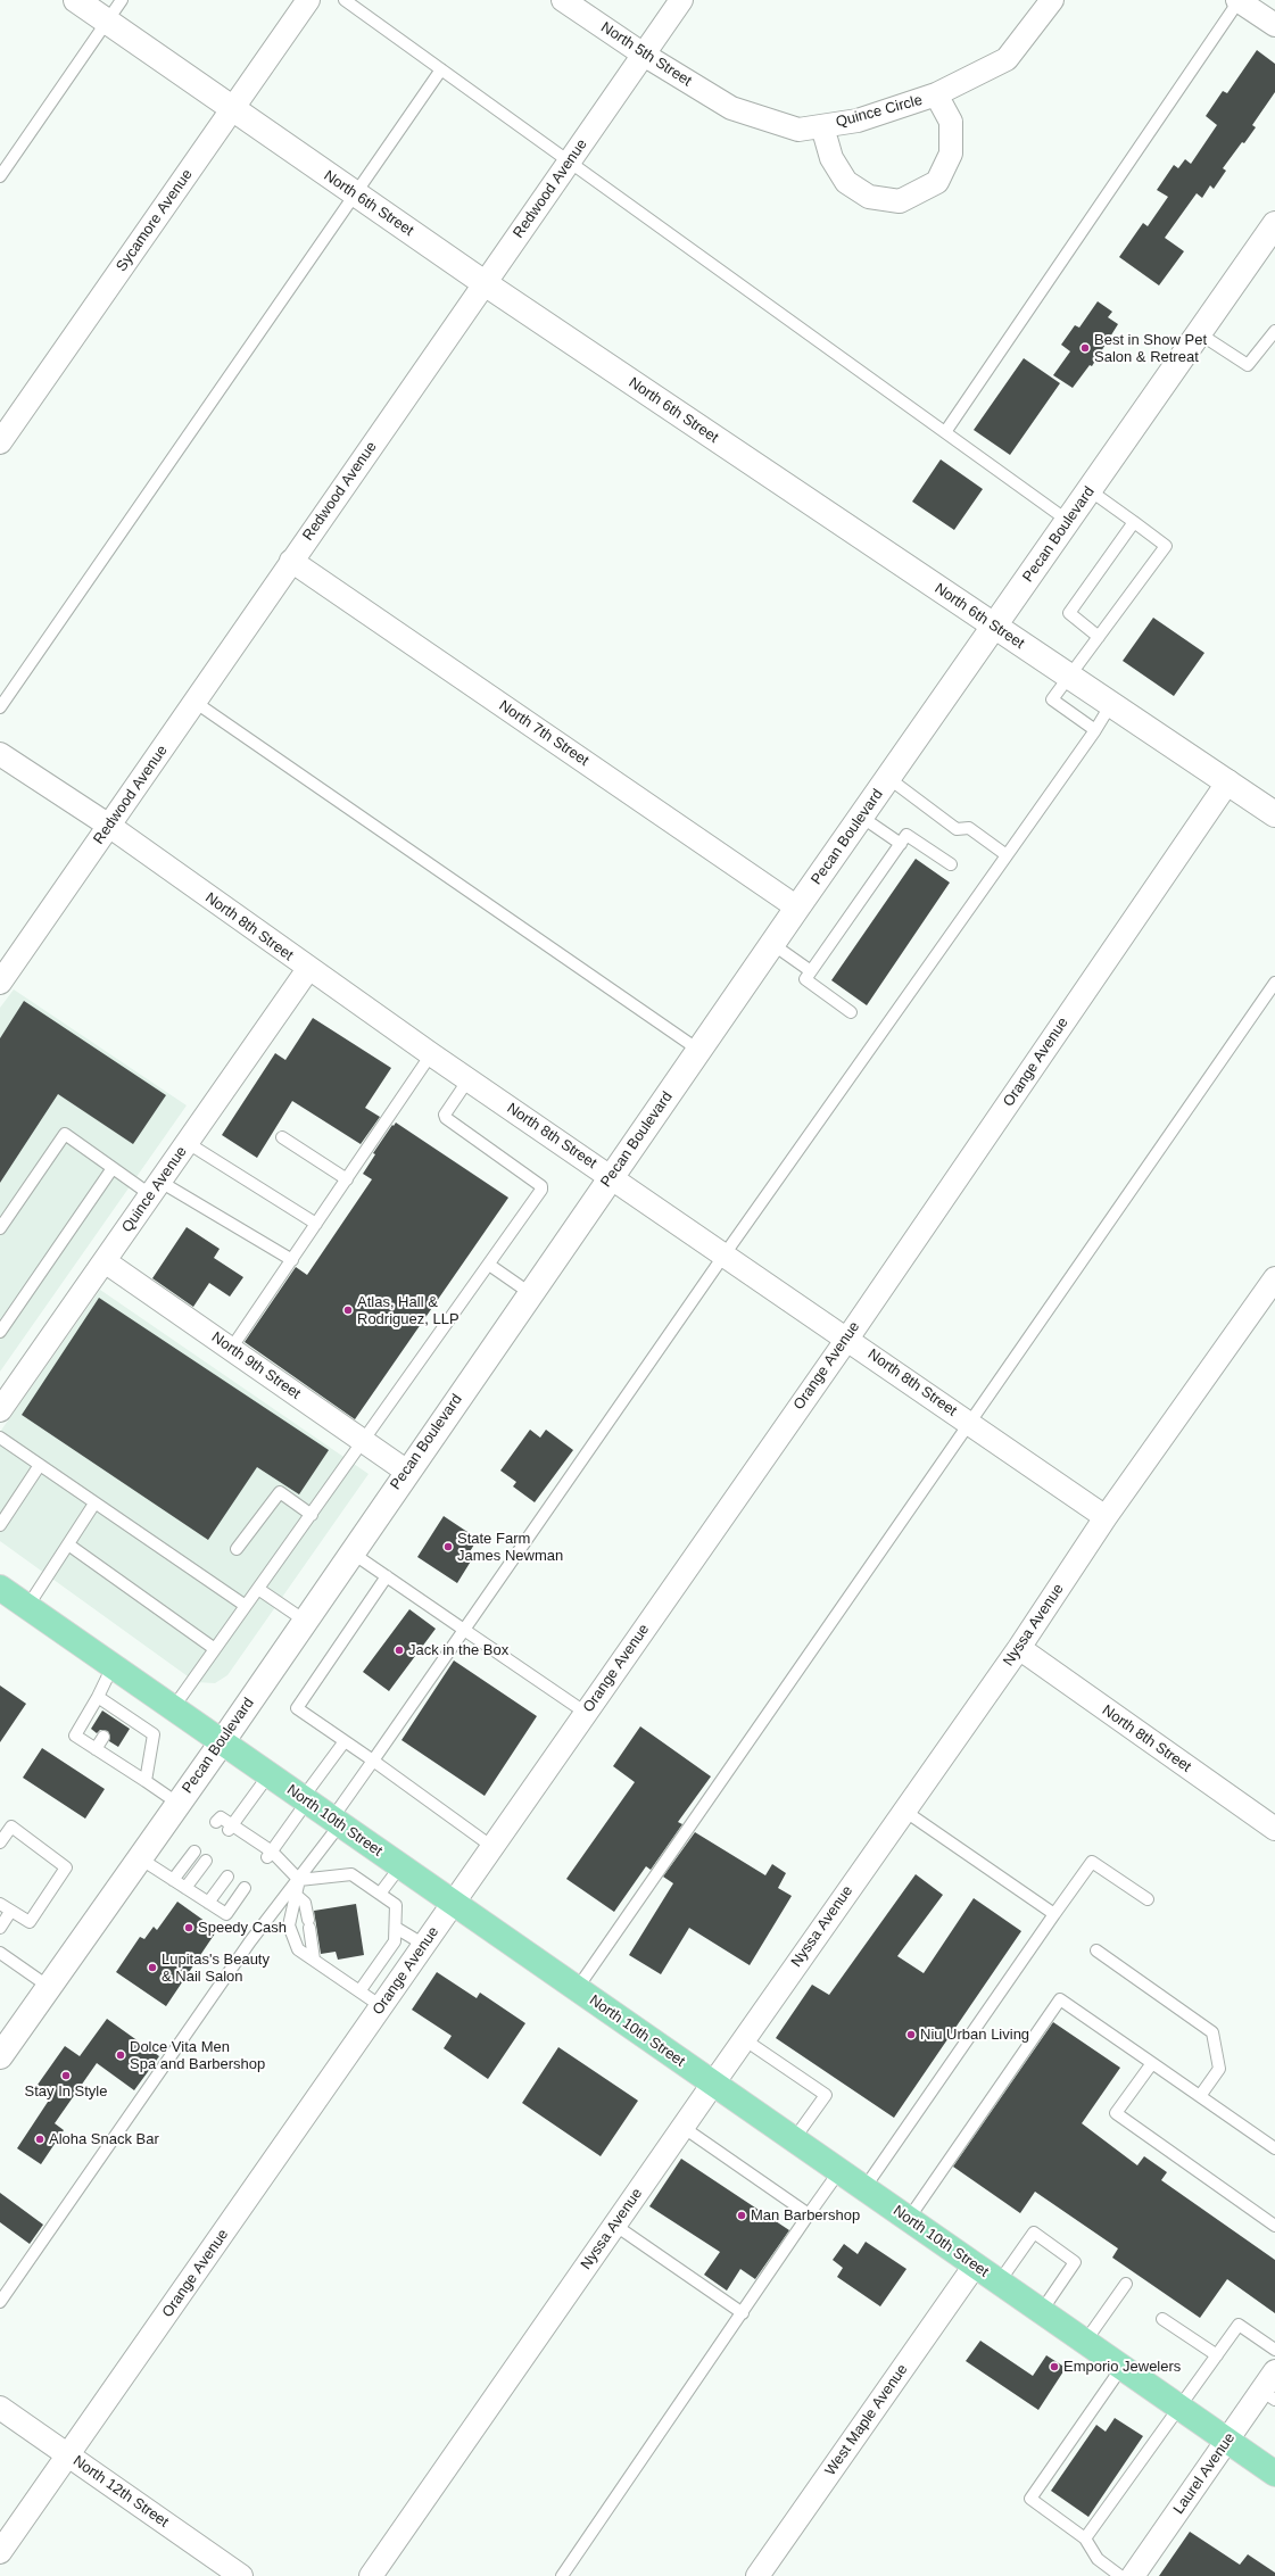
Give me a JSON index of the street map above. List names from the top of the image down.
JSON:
{
  "streets": {
    "main road": ["North 6th Street", "Pecan Boulevard", "North 10th Street"],
    "street": [
      "North 5th Street",
      "Quince Circle",
      "Redwood Avenue",
      "Sycamore Avenue",
      "North 7th Street",
      "North 8th Street",
      "Orange Avenue",
      "Quince Avenue",
      "North 9th Street",
      "Nyssa Avenue",
      "West Maple Avenue",
      "Laurel Avenue",
      "North 12th Street"
    ]
  },
  "crossings": [
    ["North 5th Street", "Quince Circle"],
    ["North 5th Street", "Redwood Avenue"],
    ["Redwood Avenue", "North 6th Street"],
    ["Redwood Avenue", "North 7th Street"],
    ["Redwood Avenue", "North 8th Street"],
    ["North 6th Street", "Sycamore Avenue"],
    ["North 6th Street", "Pecan Boulevard"],
    ["North 6th Street", "Orange Avenue"],
    ["Pecan Boulevard", "North 7th Street"],
    ["Pecan Boulevard", "North 8th Street"],
    ["Pecan Boulevard", "North 9th Street"],
    ["Pecan Boulevard", "North 10th Street"],
    ["North 8th Street", "Orange Avenue"],
    ["North 8th Street", "Quince Avenue"],
    ["North 8th Street", "Nyssa Avenue"],
    ["Orange Avenue", "North 10th Street"],
    ["Orange Avenue", "North 12th Street"],
    ["Quince Avenue", "North 9th Street"],
    ["Nyssa Avenue", "North 10th Street"],
    ["North 10th Street", "West Maple Avenue"],
    ["North 10th Street", "Laurel Avenue"]
  ],
  "places": [
    "Best in Show Pet Salon & Retreat",
    "Atlas, Hall & Rodriguez, LLP",
    "State Farm James Newman",
    "Jack in the Box",
    "Speedy Cash",
    "Lupitas's Beauty & Nail Salon",
    "Niu Urban Living",
    "Dolce Vita Men Spa and Barbershop",
    "Stay In Style",
    "Aloha Snack Bar",
    "Man Barbershop",
    "Emporio Jewelers"
  ]
}
